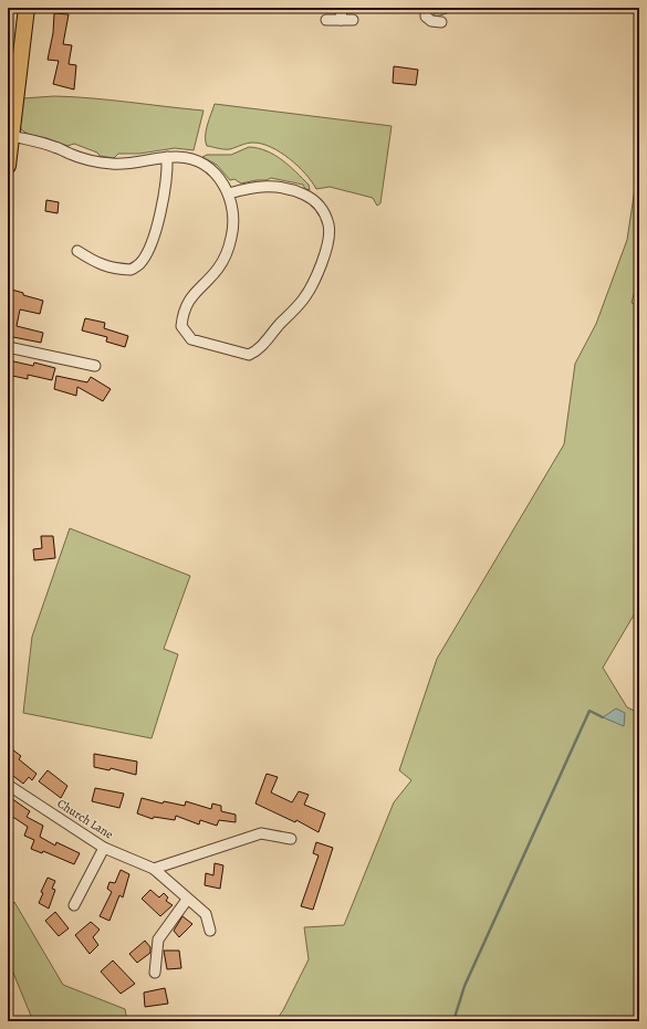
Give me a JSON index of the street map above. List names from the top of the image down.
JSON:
{
  "streets": {
    "street": ["Church Lane"]
  }
}
